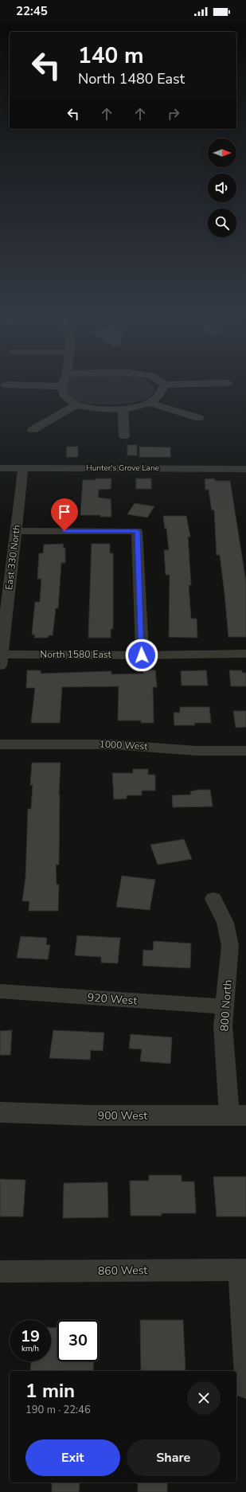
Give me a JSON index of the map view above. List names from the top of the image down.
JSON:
{
  "streets": {
    "street": [
      "Hunter's Grove Lane",
      "East 330 North",
      "North 1580 East",
      "1000 West",
      "920 West",
      "800 North",
      "900 West",
      "860 West"
    ]
  },
  "crossings": [
    ["Hunter's Grove Lane", "East 330 North"],
    ["East 330 North", "North 1580 East"],
    ["920 West", "800 North"],
    ["800 North", "900 West"]
  ],
  "north": "right",
  "page": {
    "status": "22:45",
    "turn": ["140 m", "North 1480 East"],
    "speed": "19 km/h",
    "limit": "30",
    "heading": ["1 min", "190 m · 22:46"],
    "buttons": ["Exit", "Share"]
  }
}
